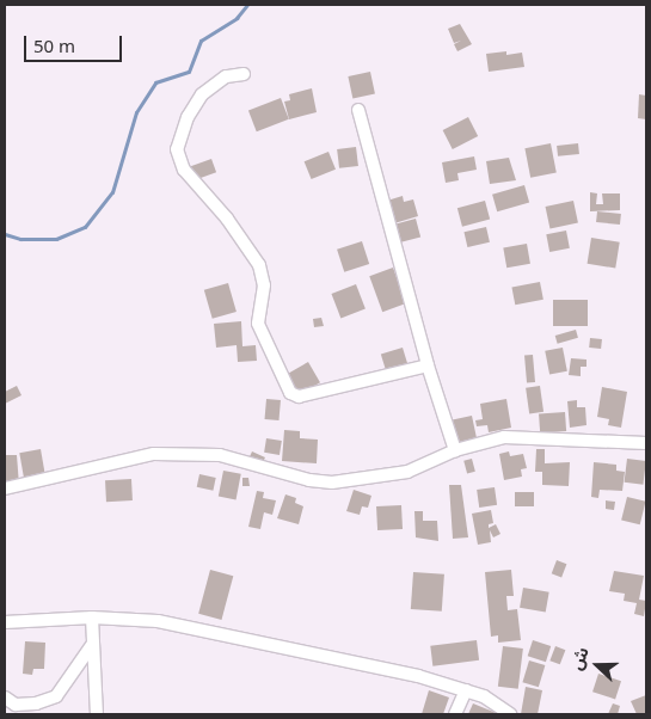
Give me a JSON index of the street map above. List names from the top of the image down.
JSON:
{
  "scale_bar": "50 m",
  "north": "left"
}
